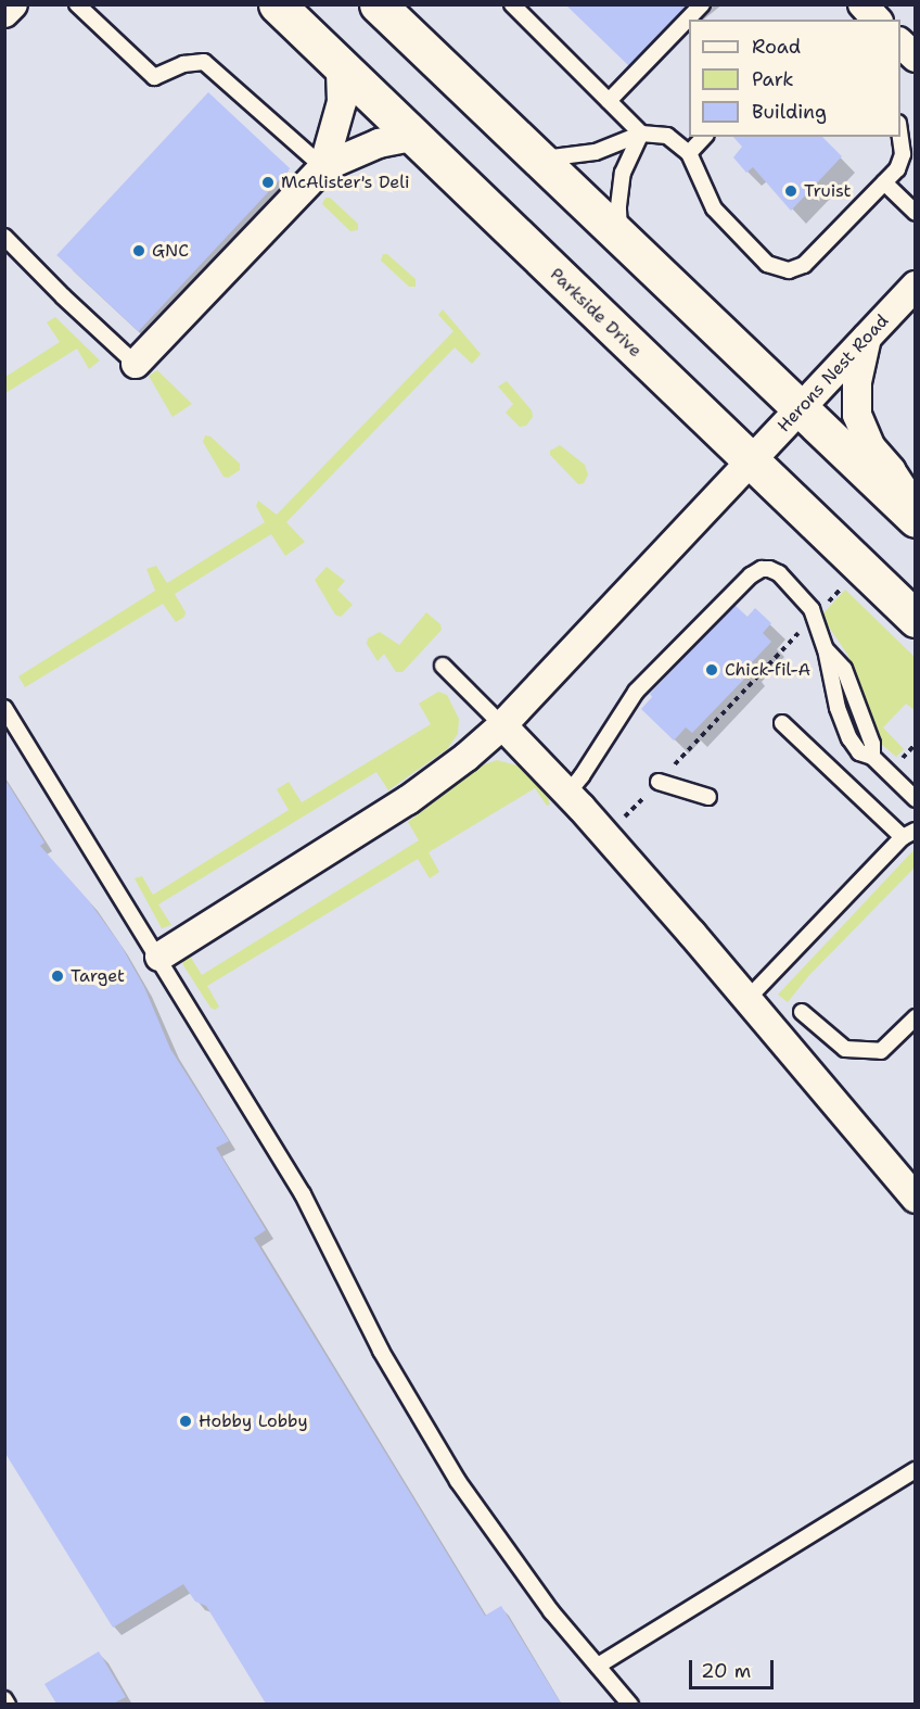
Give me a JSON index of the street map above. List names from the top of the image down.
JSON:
{
  "streets": {
    "street": ["Parkside Drive", "Herons Nest Road"]
  },
  "crossings": [
    ["Parkside Drive", "Herons Nest Road"]
  ],
  "places": [
    "McAlister's Deli",
    "Truist",
    "GNC",
    "Chick-fil-A",
    "Target",
    "Hobby Lobby"
  ],
  "legend": ["Road", "Park", "Building"],
  "scale_bar": "20 m"
}
